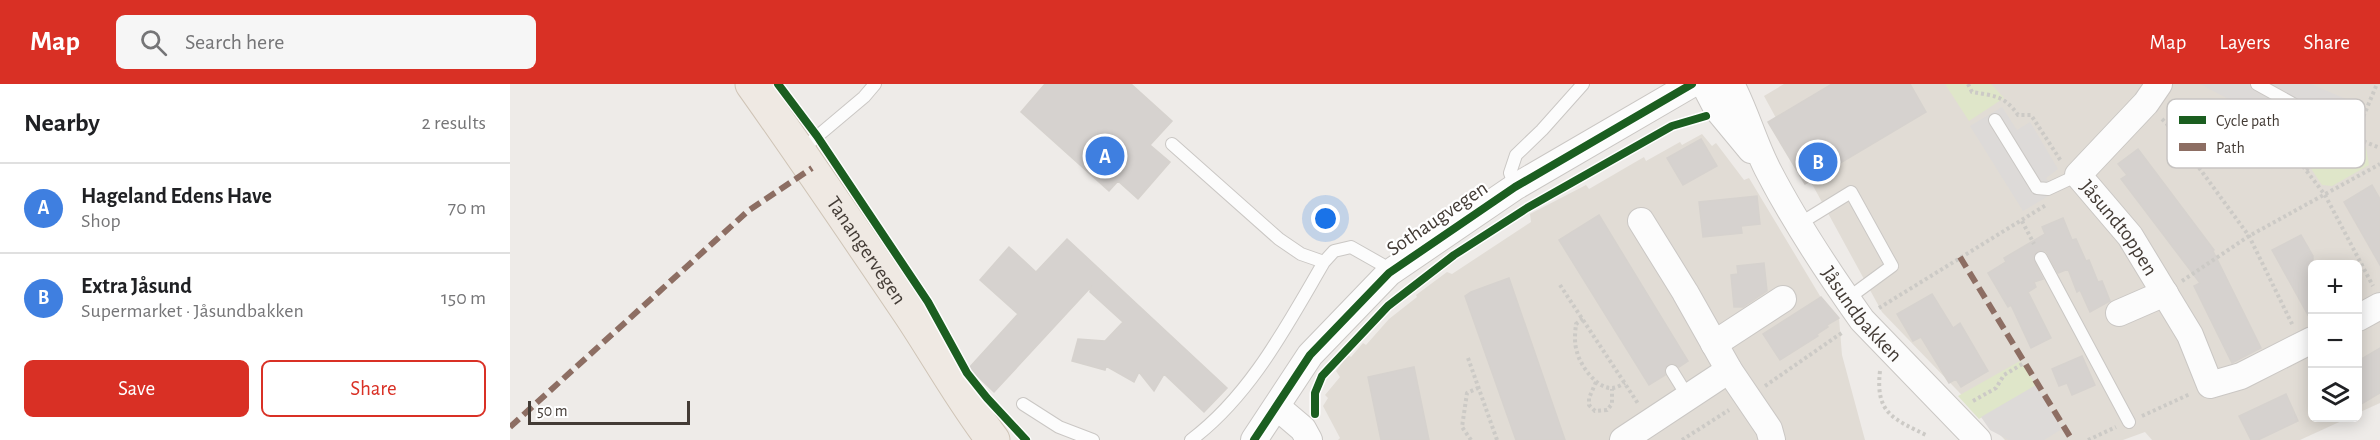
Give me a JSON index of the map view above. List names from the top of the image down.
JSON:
{
  "streets": {
    "main road": ["Tanangervegen"],
    "street": ["Sothaugvegen", "Jåsundtoppen", "Jåsundbakken"]
  },
  "legend": ["Cycle path", "Path"],
  "scale_bar": "50 m",
  "page": {
    "header": "Map",
    "search": "Search here",
    "nav": ["Map", "Layers", "Share"],
    "heading": ["Nearby", "2 results"],
    "pins": ["A", "B"],
    "list": [
      {
        "mark": "A",
        "name": "Hageland Edens Have",
        "note": "Shop",
        "value": "70 m"
      },
      {
        "mark": "B",
        "name": "Extra Jåsund",
        "note": "Supermarket · Jåsundbakken",
        "value": "150 m"
      }
    ],
    "map_buttons": ["+", "−"],
    "buttons": ["Save", "Share"],
    "scale": "50 m"
  }
}
